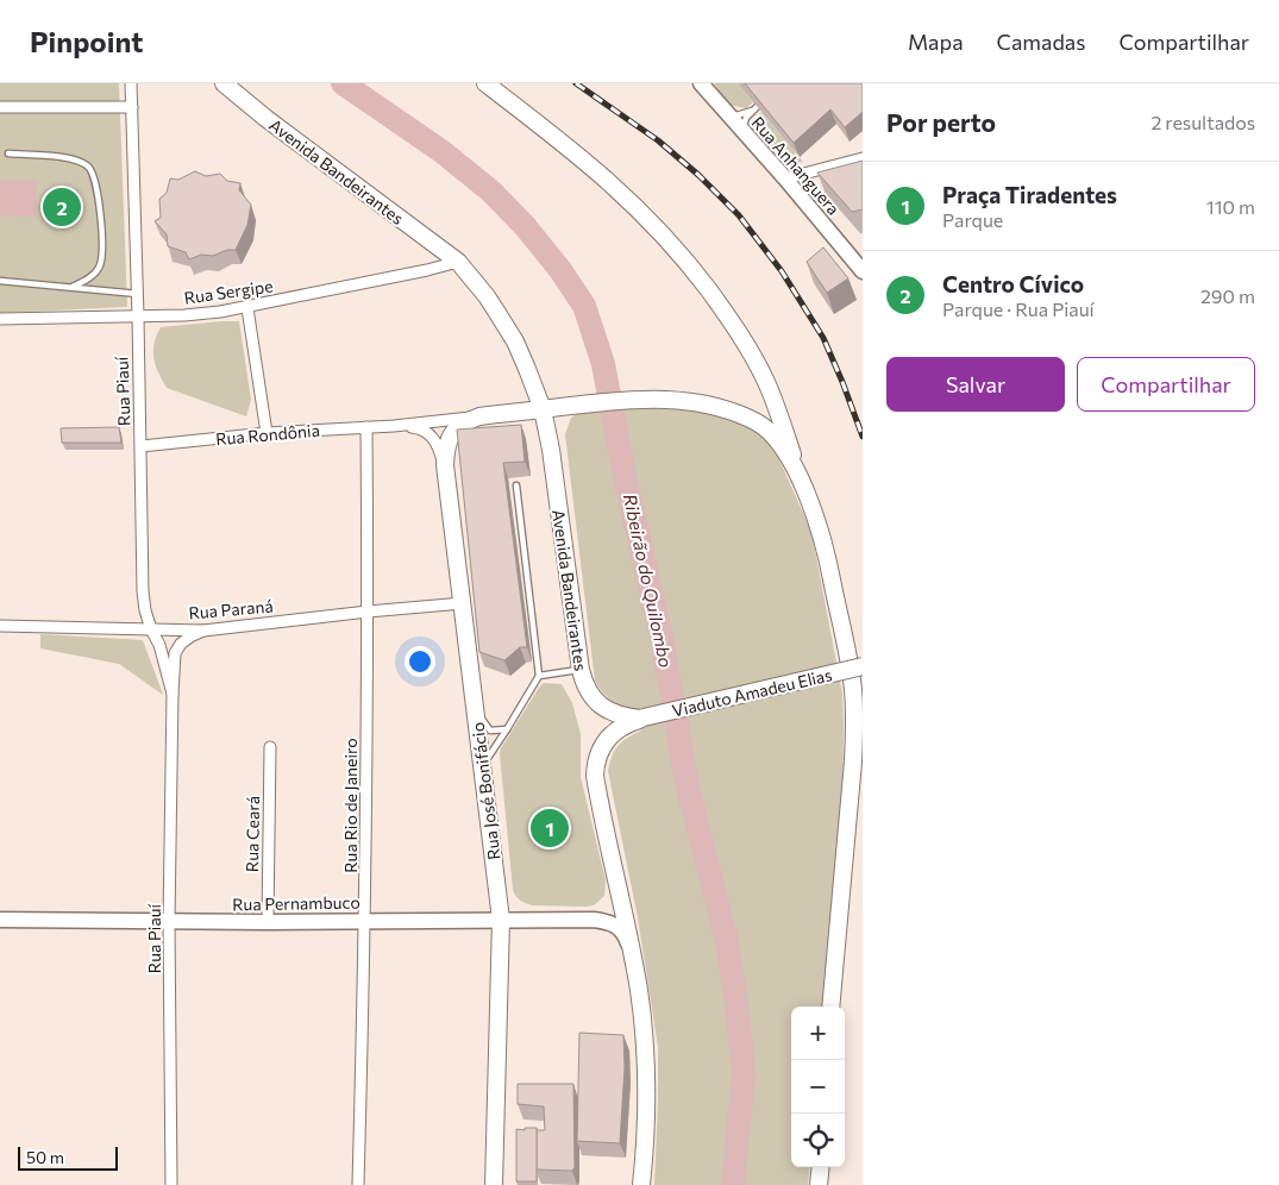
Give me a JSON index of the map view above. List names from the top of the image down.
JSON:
{
  "streets": {
    "main road": [
      "Rua Anhanguera",
      "Avenida Bandeirantes",
      "Rua Rondônia",
      "Viaduto Amadeu Elias",
      "Rua José Bonifácio",
      "Rua Pernambuco"
    ],
    "street": [
      "Rua Sergipe",
      "Rua Piauí",
      "Rua Paraná",
      "Rua Rio de Janeiro",
      "Rua Ceará"
    ]
  },
  "crossings": [
    ["Avenida Bandeirantes", "Rua Sergipe"],
    ["Avenida Bandeirantes", "Rua Rondônia"],
    ["Avenida Bandeirantes", "Viaduto Amadeu Elias"],
    ["Rua Sergipe", "Rua Piauí"],
    ["Rua Piauí", "Rua Rondônia"],
    ["Rua Piauí", "Rua Paraná"],
    ["Rua Piauí", "Rua Pernambuco"],
    ["Rua Rondônia", "Rua José Bonifácio"],
    ["Rua Rondônia", "Rua Rio de Janeiro"],
    ["Rua Paraná", "Rua José Bonifácio"],
    ["Rua Paraná", "Rua Rio de Janeiro"],
    ["Rua José Bonifácio", "Rua Pernambuco"],
    ["Rua Rio de Janeiro", "Rua Pernambuco"],
    ["Rua Ceará", "Rua Pernambuco"]
  ],
  "water": ["Ribeirão do Quilombo"],
  "scale_bar": "50 m",
  "page": {
    "header": "Pinpoint",
    "nav": ["Mapa", "Camadas", "Compartilhar"],
    "heading": ["Por perto", "2 resultados"],
    "list": [
      {
        "mark": "1",
        "name": "Praça Tiradentes",
        "note": "Parque",
        "value": "110 m"
      },
      {
        "mark": "2",
        "name": "Centro Cívico",
        "note": "Parque · Rua Piauí",
        "value": "290 m"
      }
    ],
    "pins": ["2", "1"],
    "buttons": ["Salvar", "Compartilhar"],
    "map_buttons": ["+", "−"],
    "scale": "50 m"
  }
}
